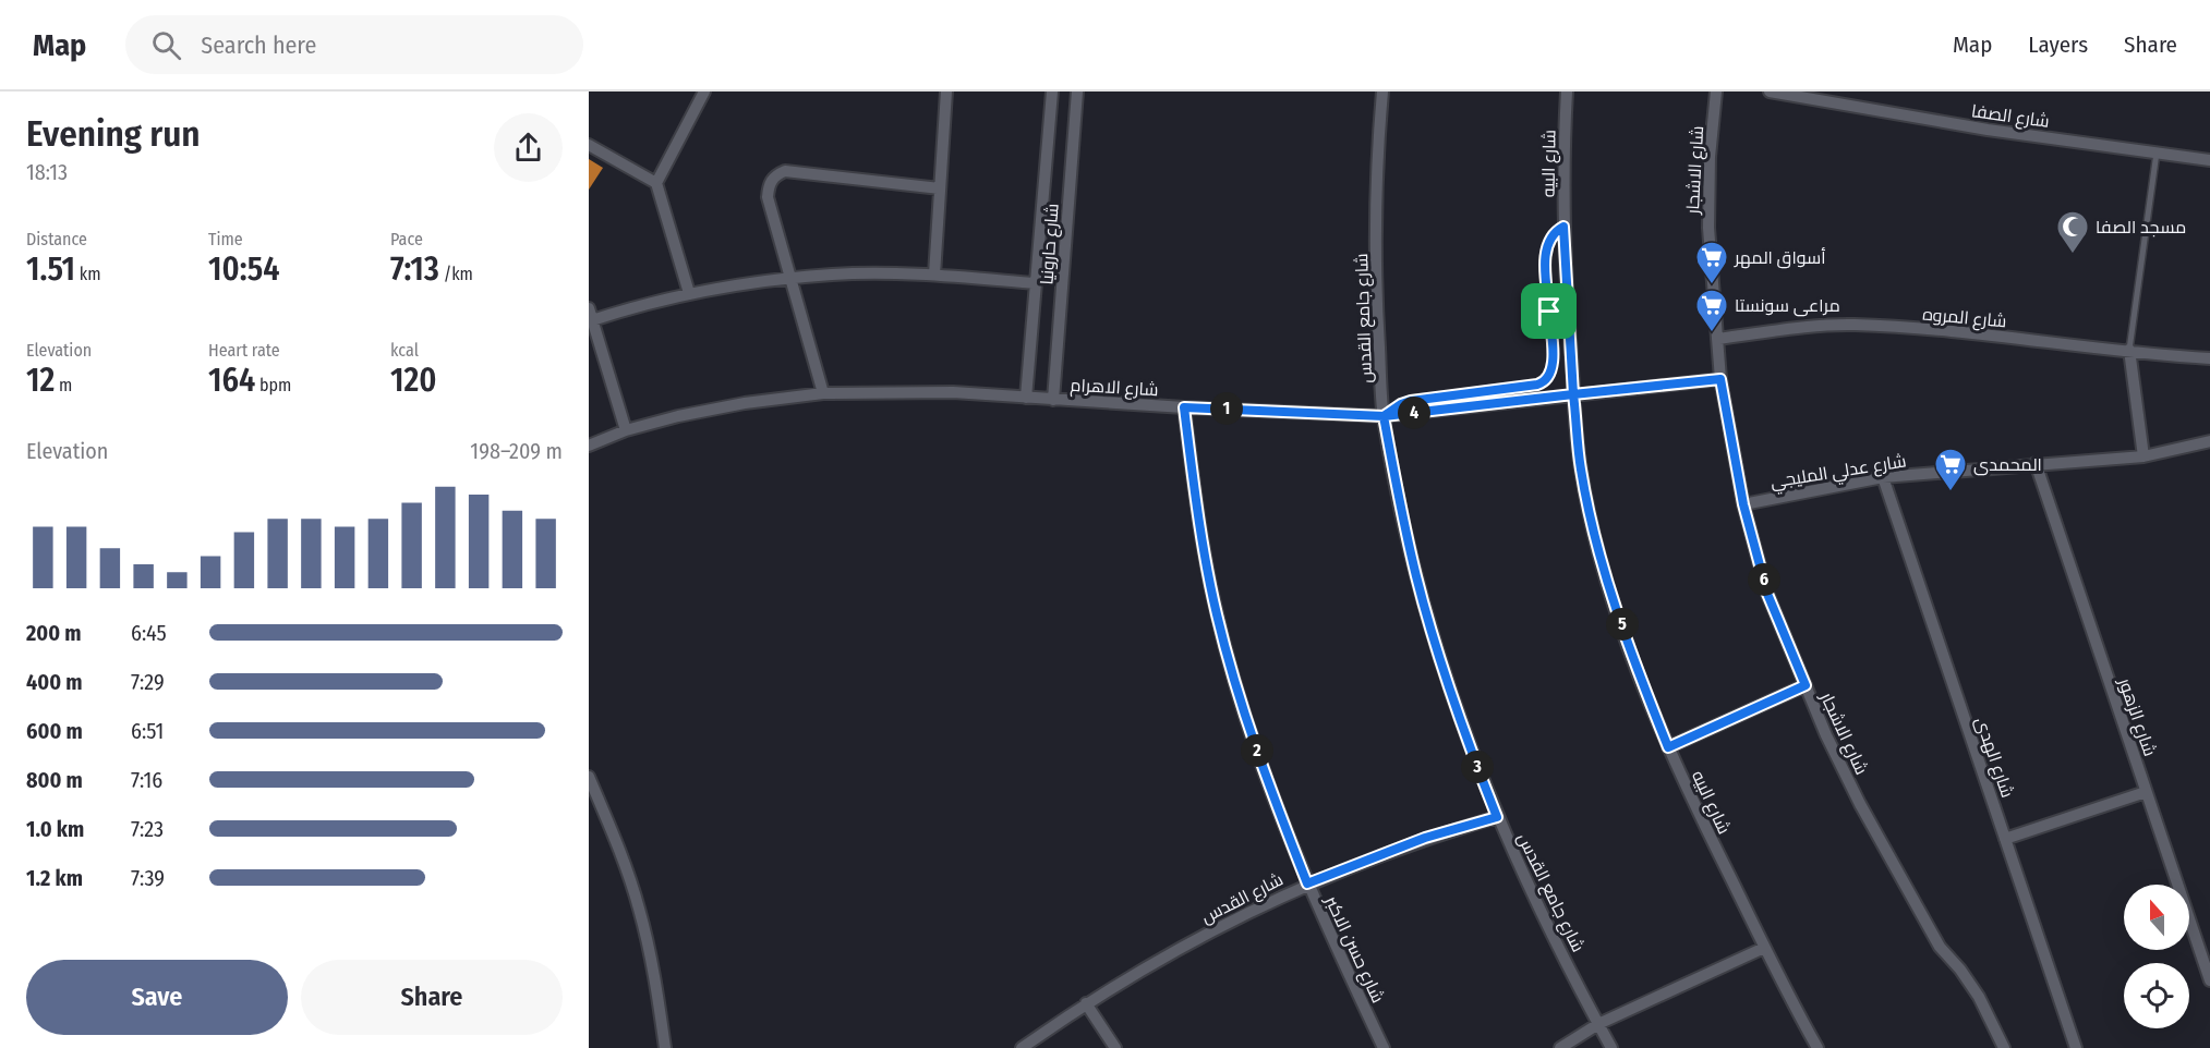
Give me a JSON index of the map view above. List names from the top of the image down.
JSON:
{
  "streets": {
    "street": [
      "شارع الصفا",
      "شارع البيه",
      "شارع الاشجار",
      "شارع حارونيا",
      "شارع المروه",
      "شارع جامع القدس",
      "شارع الاهرام",
      "شارع عدلي المليجي",
      "شارع الزهور",
      "شارع الهدى",
      "شارع القدس",
      "شارع حسن الاكبر"
    ]
  },
  "crossings": [
    ["شارع البيه", "شارع الاهرام"],
    ["شارع الاشجار", "شارع المروه"],
    ["شارع الاشجار", "شارع الاهرام"],
    ["شارع الاشجار", "شارع عدلي المليجي"],
    ["شارع حارونيا", "شارع الاهرام"],
    ["شارع جامع القدس", "شارع الاهرام"],
    ["شارع جامع القدس", "شارع القدس"],
    ["شارع الاهرام", "شارع حسن الاكبر"],
    ["شارع عدلي المليجي", "شارع الزهور"],
    ["شارع عدلي المليجي", "شارع الهدى"],
    ["شارع القدس", "شارع حسن الاكبر"]
  ],
  "places": {
    "mosque": ["مسجد الصفا"],
    "supermarket": ["أسواق المهر", "مراعى سونستا", "المحمدى"]
  },
  "north": "top",
  "page": {
    "header": "Map",
    "search": "Search here",
    "nav": ["Map", "Layers", "Share"],
    "heading": ["Evening run", "18:13"],
    "stats": [
      ["Distance", "1.51 km"],
      ["Time", "10:54"],
      ["Pace", "7:13 /km"],
      ["Elevation", "12 m"],
      ["Heart rate", "164 bpm"],
      ["kcal", "120"]
    ],
    "pins": [
      "1",
      "4",
      "6",
      "5",
      "2",
      "3"
    ],
    "chart": ["Elevation", "198–209 m"],
    "list": [
      {
        "name": "200 m",
        "note": "6:45"
      },
      {
        "name": "400 m",
        "note": "7:29"
      },
      {
        "name": "600 m",
        "note": "6:51"
      },
      {
        "name": "800 m",
        "note": "7:16"
      },
      {
        "name": "1.0 km",
        "note": "7:23"
      },
      {
        "name": "1.2 km",
        "note": "7:39"
      }
    ],
    "buttons": ["Save", "Share"]
  }
}
